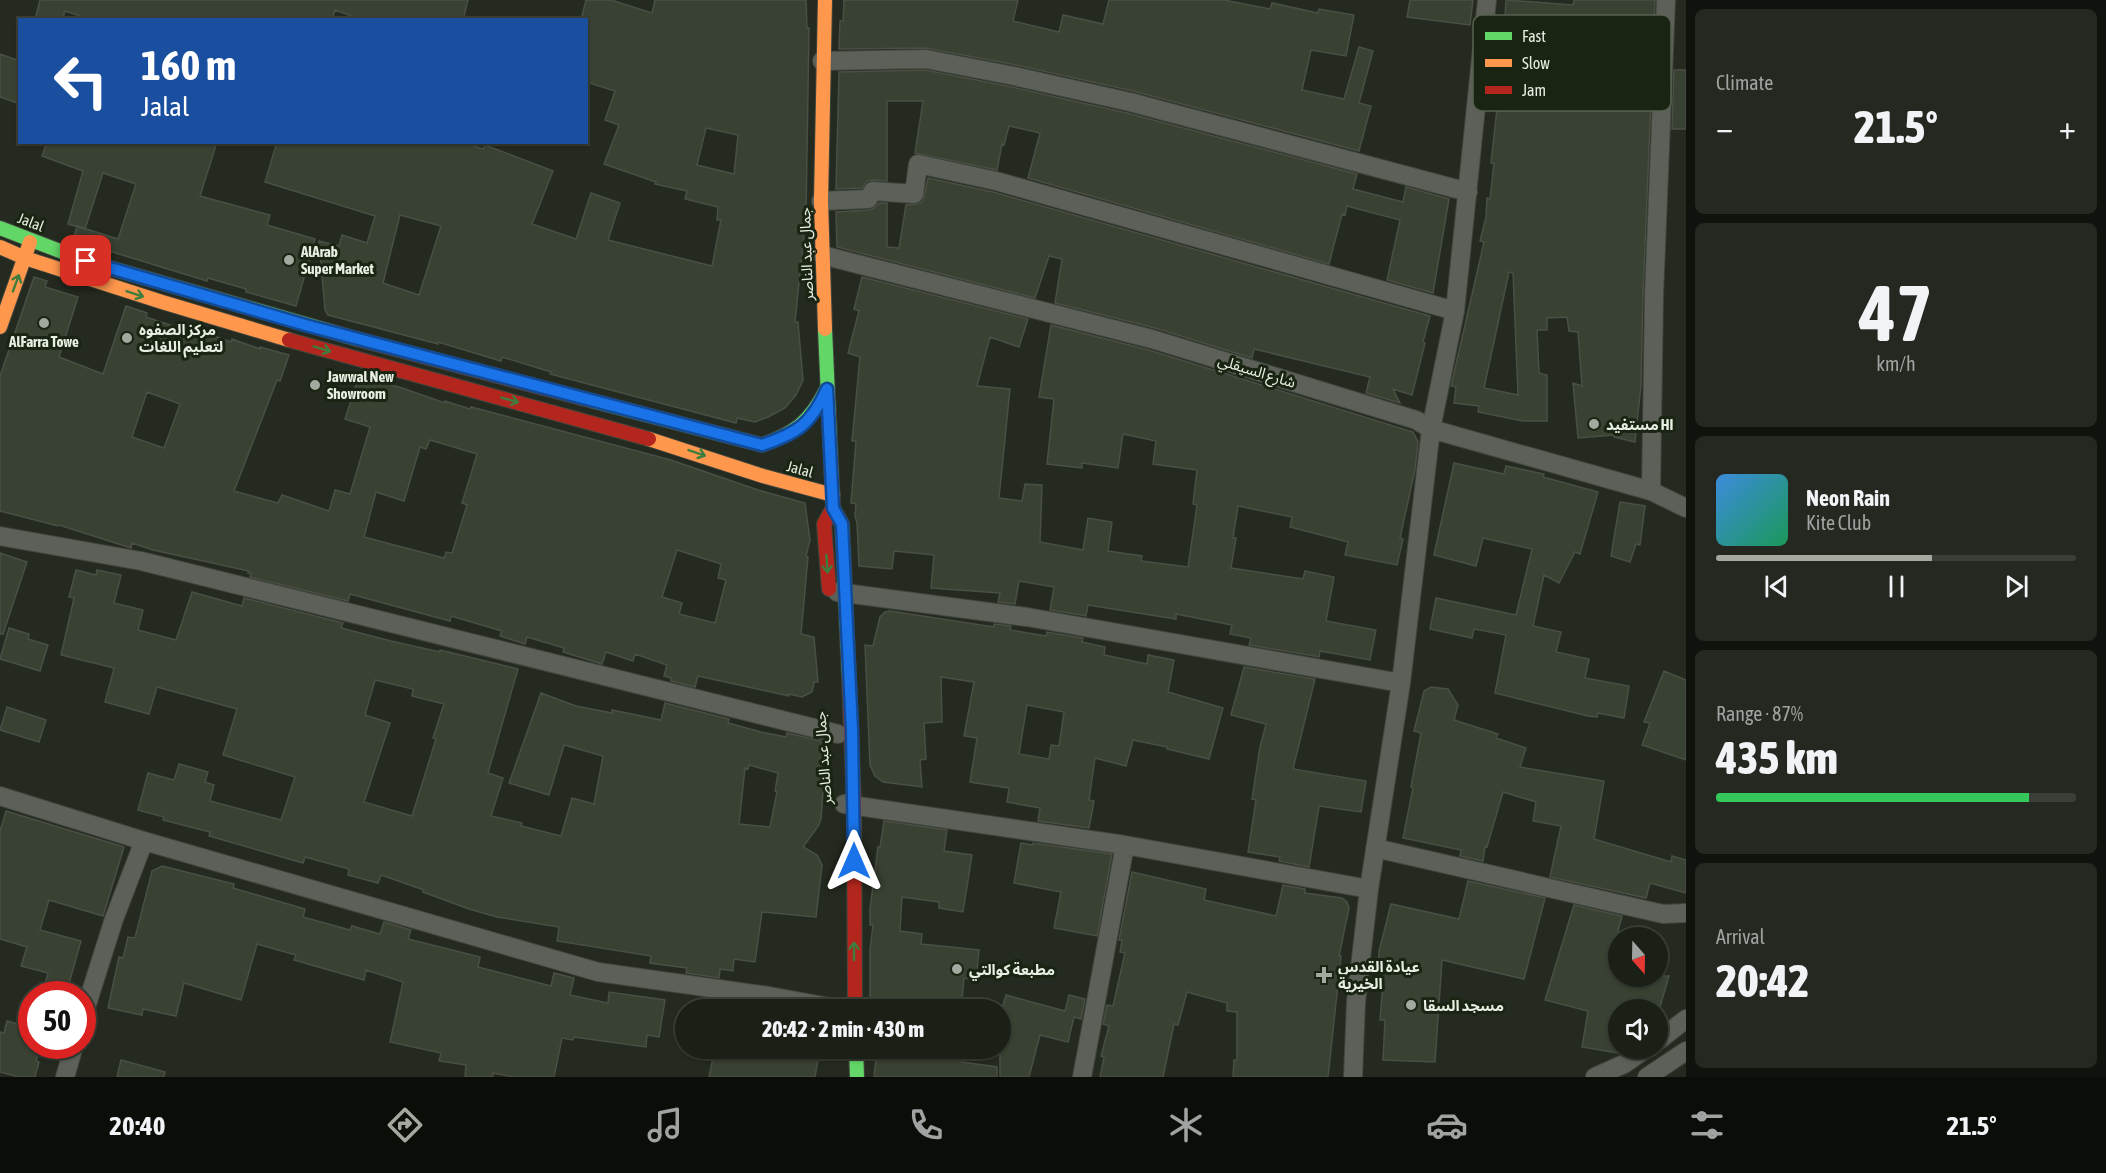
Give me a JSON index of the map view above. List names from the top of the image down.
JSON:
{
  "streets": {
    "main road": ["Jalal", "جمال عبد الناصر"],
    "street": ["شارع السيقلي"]
  },
  "crossings": [
    ["Jalal", "جمال عبد الناصر"],
    ["جمال عبد الناصر", "شارع السيقلي"]
  ],
  "places": {
    "other": [
      "AlArab Super Market",
      "AlFarra Towe",
      "مركز الصفوه لتعليم اللغات",
      "Jawwal New Showroom",
      "مستفيد HI",
      "مطبعة كوالتي",
      "مسجد السقا"
    ],
    "health": ["عيادة القدس الخيرية"]
  },
  "legend": ["Fast", "Slow", "Jam"],
  "north": "bottom",
  "page": {
    "tile": [
      "Climate",
      ["47", "km/h"],
      ["Range · 87%", "435 km"],
      ["Arrival", "20:42"]
    ],
    "turn": ["160 m", "Jalal"],
    "heat": ["−", "21.5°", "+"],
    "song": ["Neon Rain", "Kite Club"],
    "limit": "50",
    "trip": "20:42 · 2 min · 430 m",
    "tabs": ["20:40", "21.5°"]
  }
}
